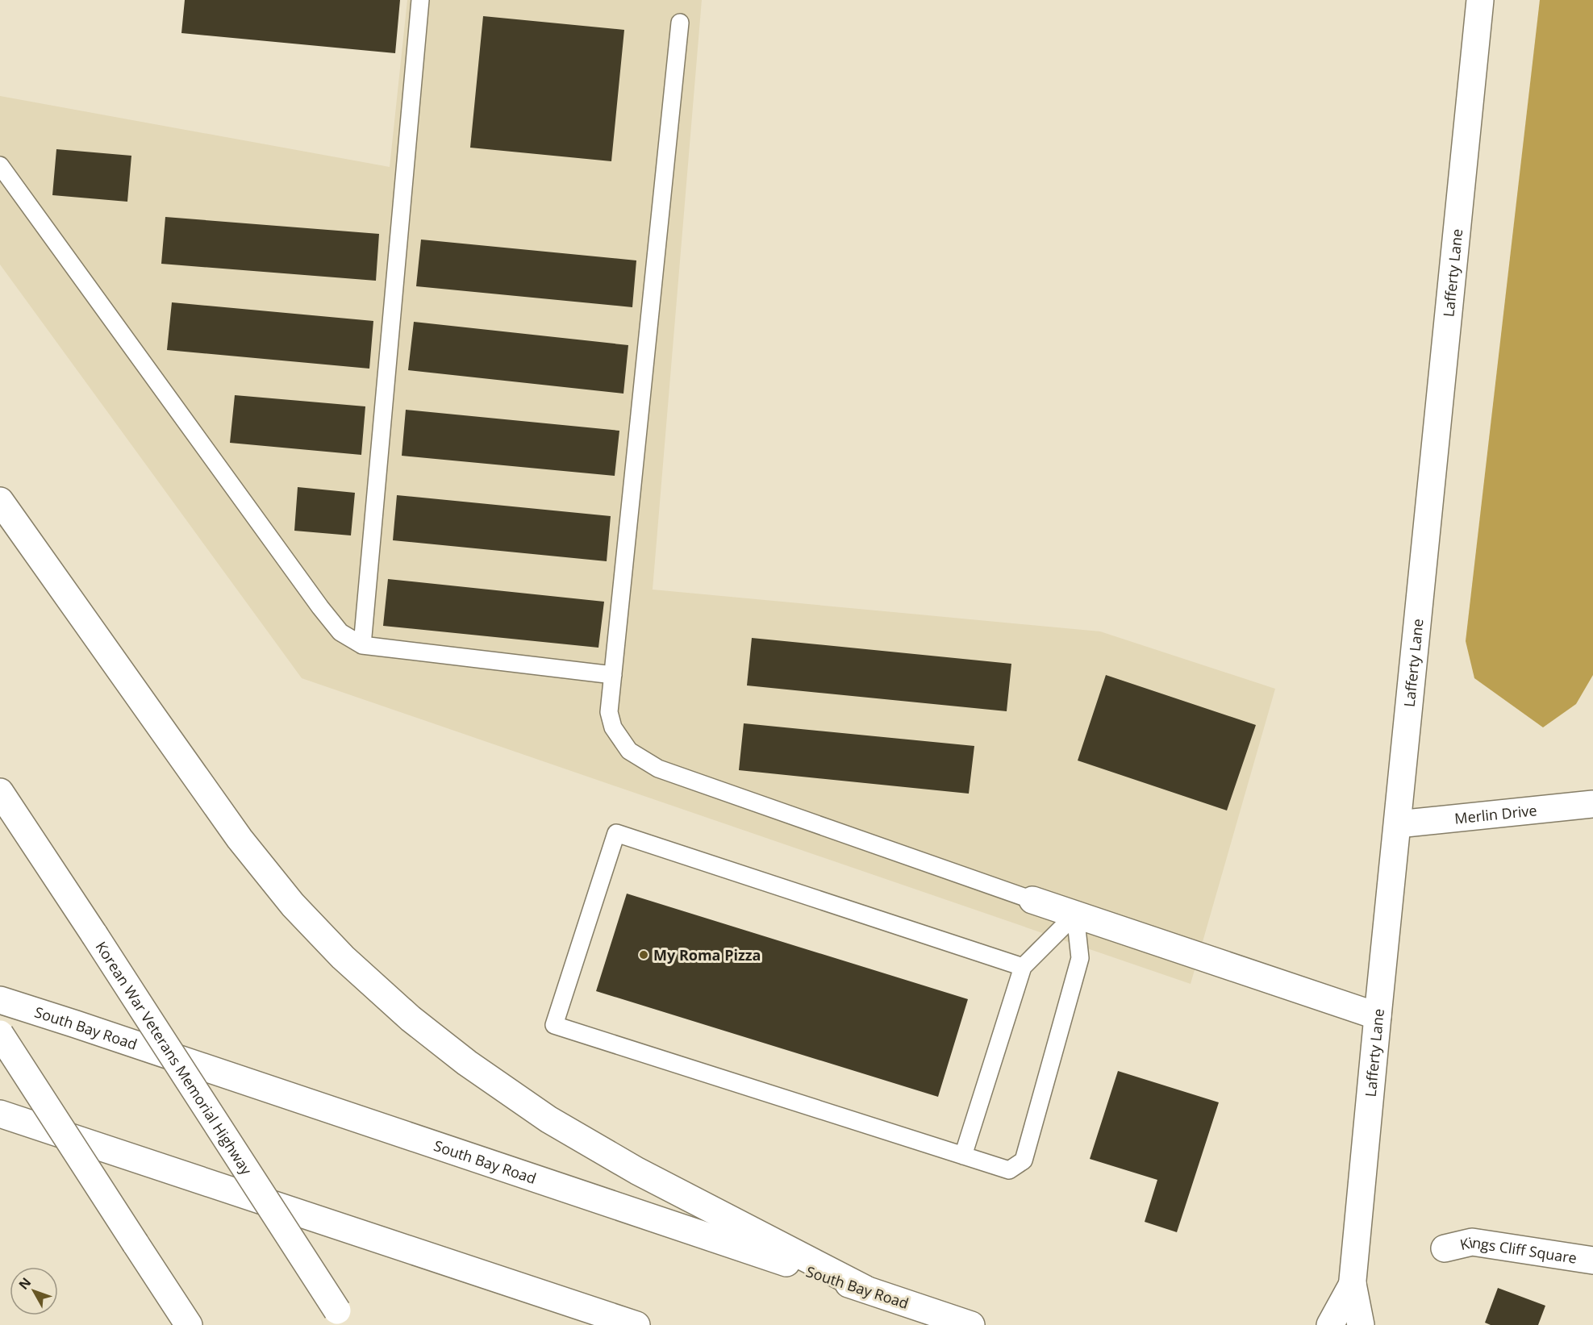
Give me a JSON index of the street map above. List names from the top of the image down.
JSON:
{
  "streets": {
    "main road": [
      "Lafferty Lane",
      "Merlin Drive",
      "South Bay Road",
      "Korean War Veterans Memorial Highway",
      "Kings Cliff Square"
    ]
  },
  "crossings": [
    ["Lafferty Lane", "Merlin Drive"]
  ],
  "places": ["My Roma Pizza"],
  "north": "top left"
}
